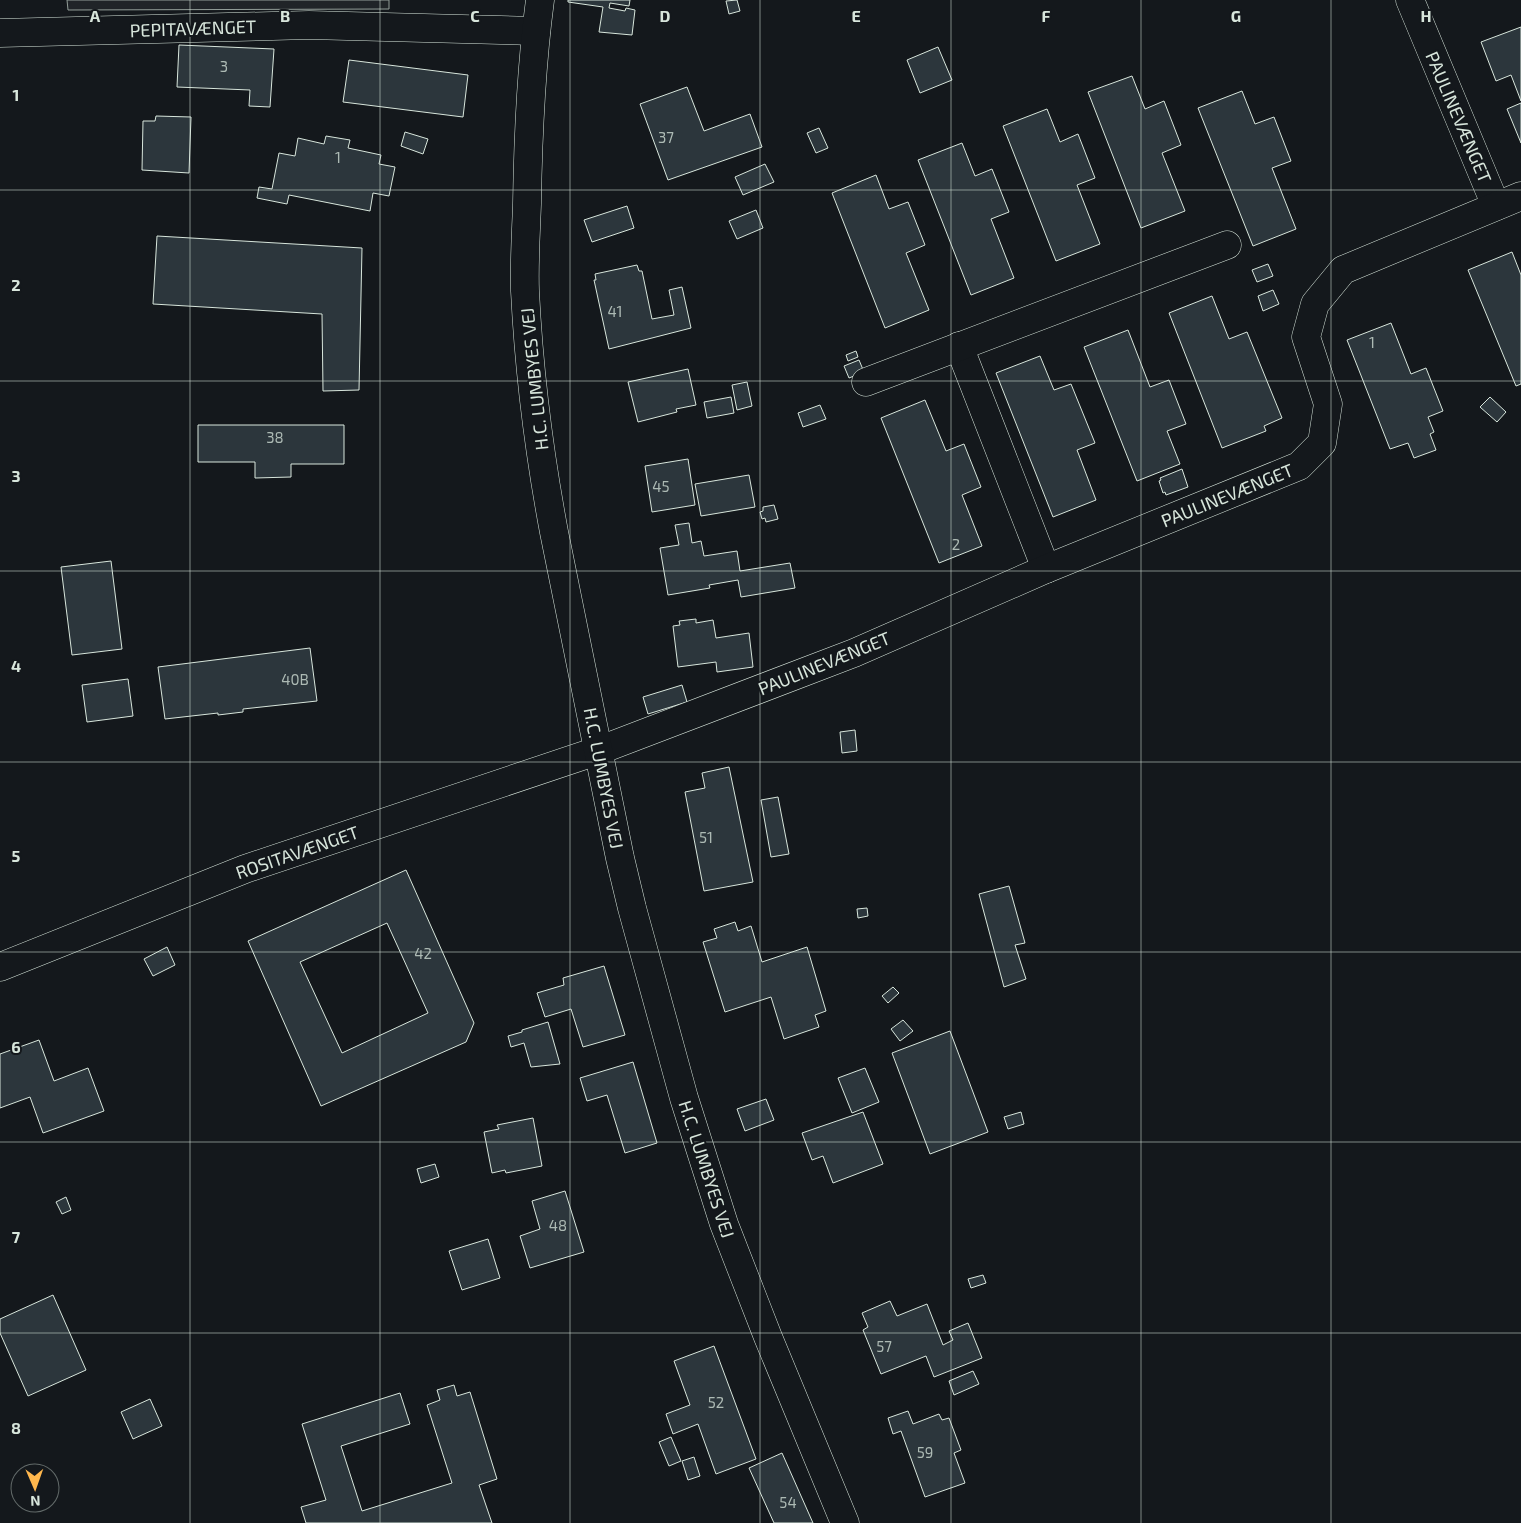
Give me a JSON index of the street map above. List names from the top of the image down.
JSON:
{
  "streets": {
    "street": [
      "PEPITAVÆNGET",
      "PAULINEVÆNGET",
      "H.C. LUMBYES VEJ",
      "ROSITAVÆNGET"
    ]
  },
  "crossings": [
    ["PEPITAVÆNGET", "H.C. LUMBYES VEJ"],
    ["PAULINEVÆNGET", "H.C. LUMBYES VEJ"],
    ["PAULINEVÆNGET", "ROSITAVÆNGET"],
    ["H.C. LUMBYES VEJ", "ROSITAVÆNGET"]
  ],
  "house_numbers": [
    "3",
    "37",
    "1",
    "41",
    "1",
    "38",
    "45",
    "2",
    "40B",
    "51",
    "42",
    "48",
    "57",
    "52",
    "59",
    "54"
  ],
  "north": "bottom",
  "grid": {
    "columns": [
      "A",
      "B",
      "C",
      "D",
      "E",
      "F",
      "G",
      "H"
    ],
    "rows": [
      "1",
      "2",
      "3",
      "4",
      "5",
      "6",
      "7",
      "8"
    ]
  }
}
